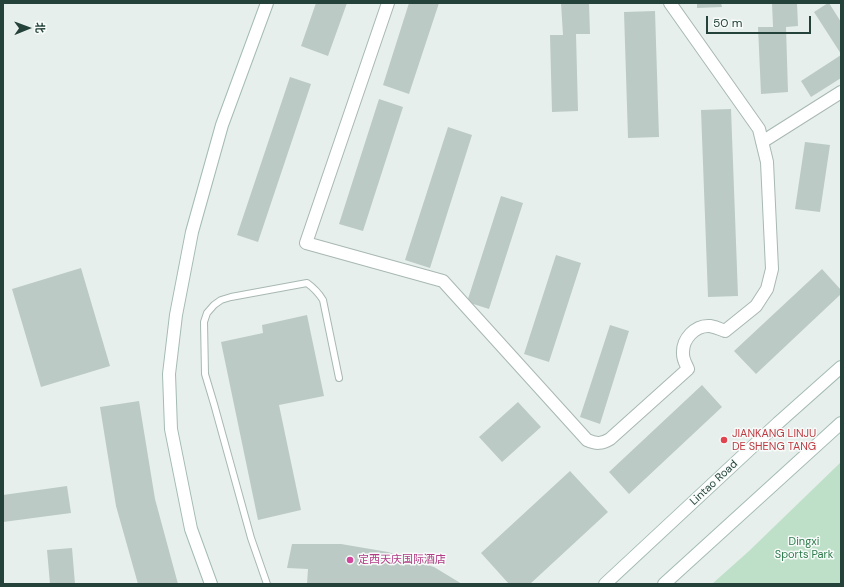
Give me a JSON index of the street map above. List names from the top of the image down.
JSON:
{
  "streets": {
    "street": ["Lintao Road"]
  },
  "parks": ["Dingxi Sports Park"],
  "places": ["JIANKANG LINJU DE SHENG TANG", "定西天庆国际酒店"],
  "scale_bar": "50 m",
  "north": "right"
}
